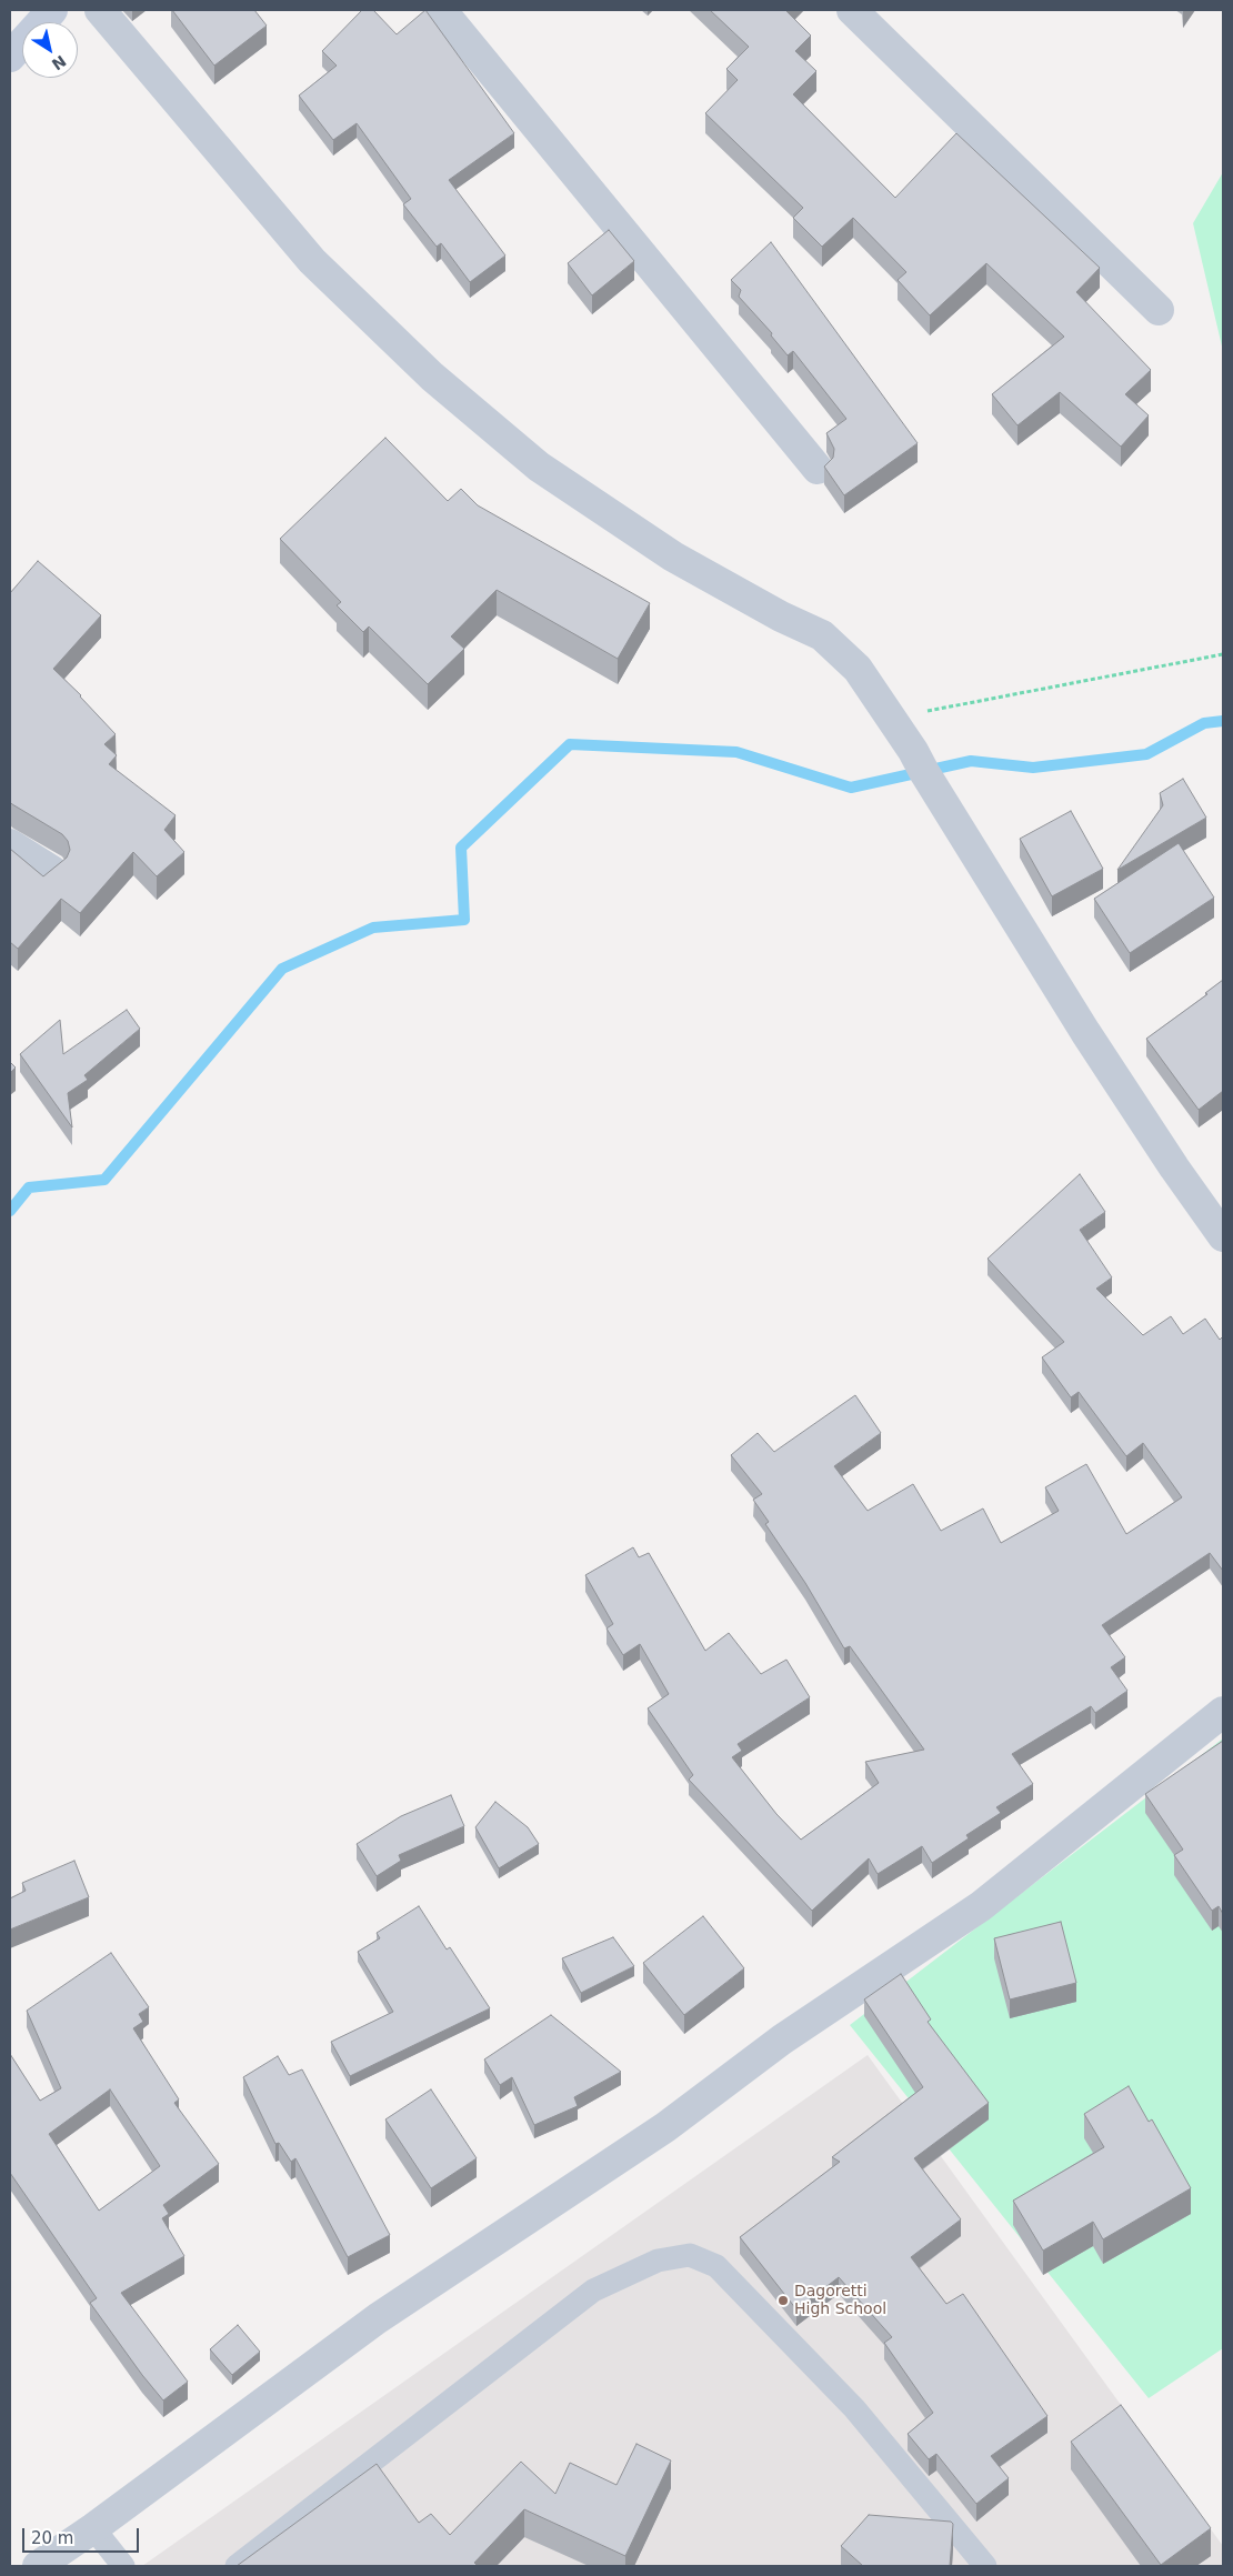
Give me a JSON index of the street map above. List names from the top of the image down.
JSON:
{
  "places": ["Dagoretti High School"],
  "scale_bar": "20 m",
  "north": "bottom right"
}
